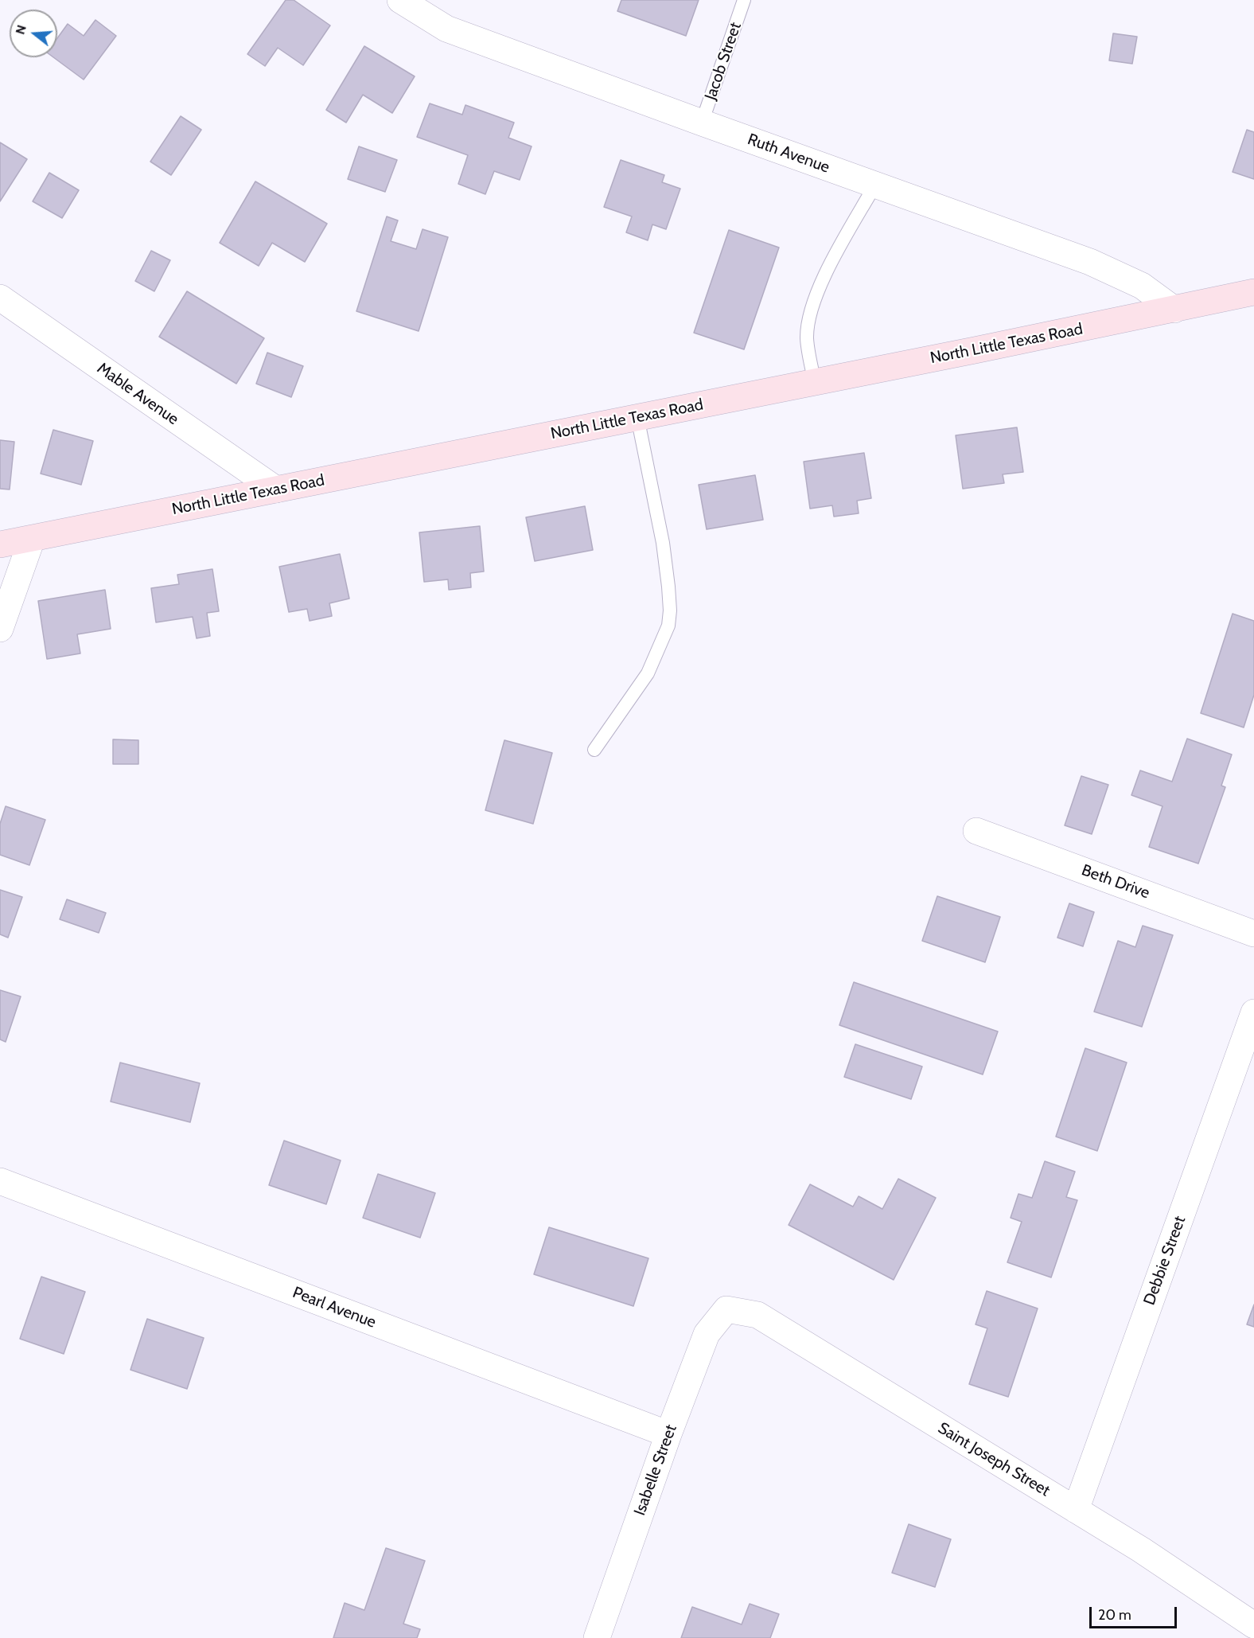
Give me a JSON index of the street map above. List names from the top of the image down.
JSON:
{
  "streets": {
    "street": [
      "Ruth Avenue",
      "North Little Texas Road",
      "Mable Avenue",
      "Beth Drive",
      "Debbie Street",
      "Pearl Avenue",
      "Saint Joseph Street",
      "Isabelle Street"
    ],
    "lane": ["Jacob Street"]
  },
  "crossings": [
    ["Jacob Street", "Ruth Avenue"],
    ["Ruth Avenue", "North Little Texas Road"],
    ["North Little Texas Road", "Mable Avenue"],
    ["Debbie Street", "Saint Joseph Street"],
    ["Pearl Avenue", "Isabelle Street"],
    ["Saint Joseph Street", "Isabelle Street"]
  ],
  "scale_bar": "20 m",
  "north": "left"
}
